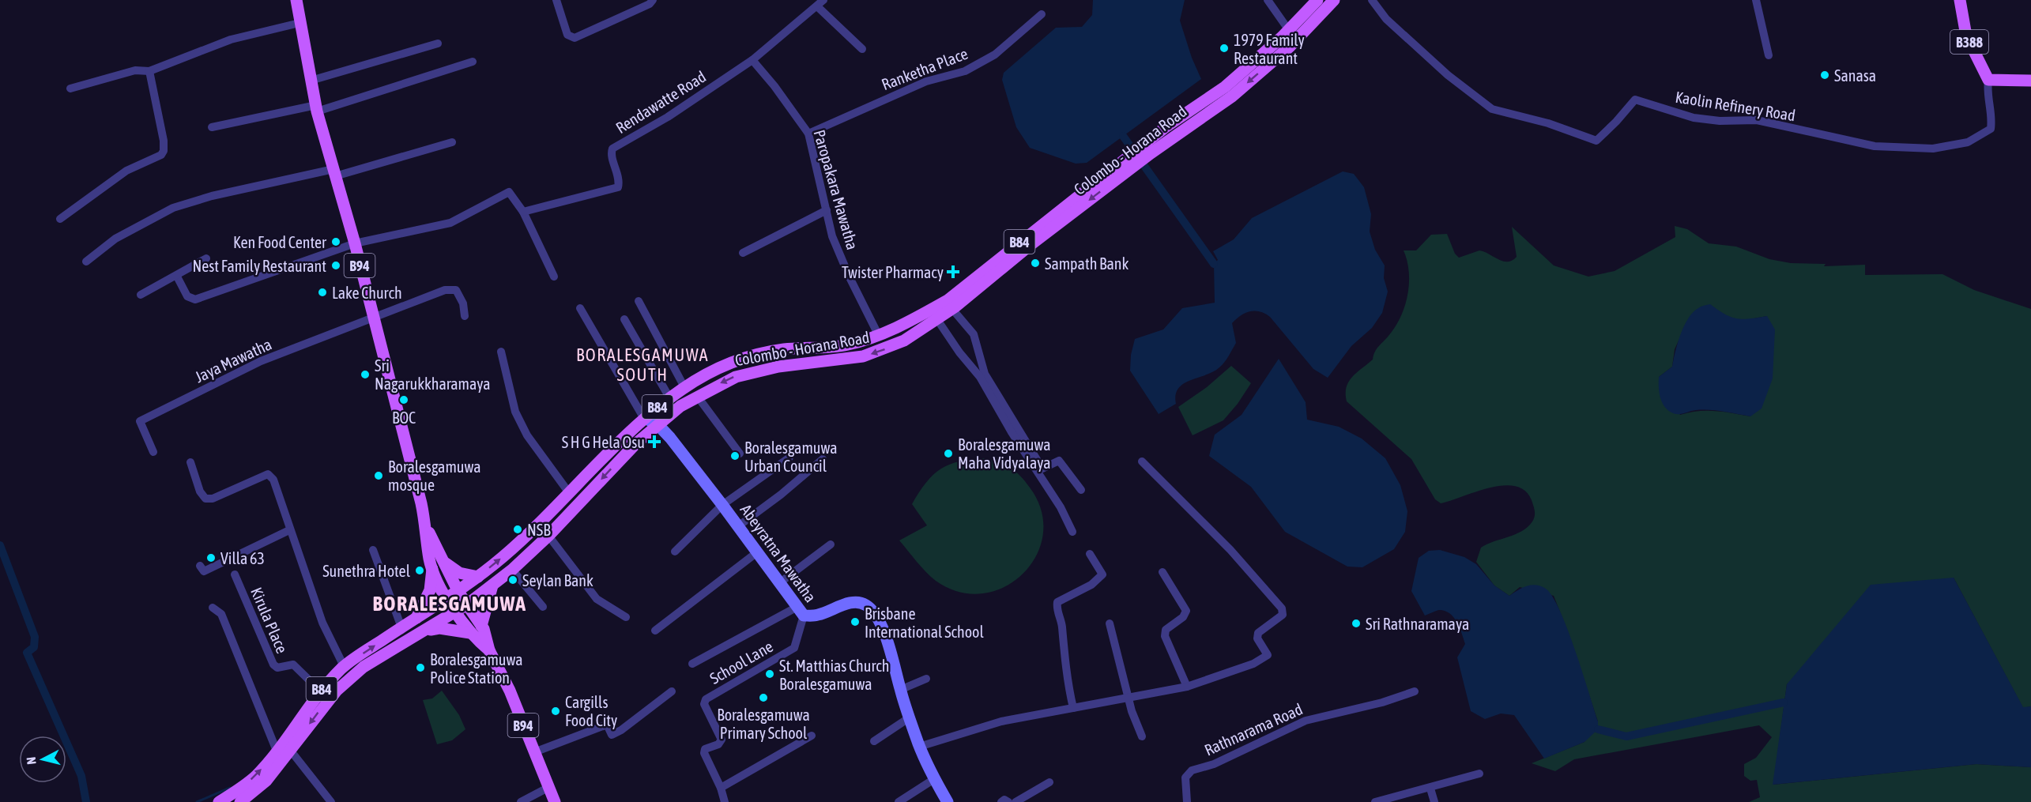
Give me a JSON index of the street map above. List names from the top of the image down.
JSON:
{
  "streets": {
    "main road": [
      "B388",
      "Colombo - Horana Road",
      "B84",
      "B94"
    ],
    "street": [
      "Ranketha Place",
      "Rendawatte Road",
      "Kaolin Refinery Road",
      "Paropakara Mawatha",
      "Jaya Mawatha",
      "Abeyratna Mawatha",
      "Kirula Place",
      "School Lane",
      "Rathnarama Road"
    ]
  },
  "crossings": [
    ["B388", "Kaolin Refinery Road"],
    ["Ranketha Place", "Paropakara Mawatha"],
    ["Rendawatte Road", "Paropakara Mawatha"],
    ["Colombo - Horana Road", "Paropakara Mawatha"],
    ["Colombo - Horana Road", "B84"],
    ["Colombo - Horana Road", "B94"],
    ["Colombo - Horana Road", "Abeyratna Mawatha"],
    ["B84", "B94"],
    ["B84", "Kirula Place"],
    ["B94", "Jaya Mawatha"],
    ["Abeyratna Mawatha", "School Lane"]
  ],
  "districts": ["BORALESGAMUWA SOUTH", "BORALESGAMUWA"],
  "places": {
    "other": [
      "1979 Family Restaurant",
      "Sanasa",
      "Ken Food Center",
      "Sampath Bank",
      "Nest Family Restaurant",
      "Lake Church",
      "Sri Nagarukkharamaya",
      "BOC",
      "Boralesgamuwa Maha Vidyalaya",
      "Boralesgamuwa Urban Council",
      "Boralesgamuwa mosque",
      "NSB",
      "Villa 63",
      "Sunethra Hotel",
      "Seylan Bank",
      "Brisbane International School",
      "Sri Rathnaramaya",
      "Boralesgamuwa Police Station",
      "St. Matthias Church Boralesgamuwa",
      "Boralesgamuwa Primary School",
      "Cargills Food City"
    ],
    "health": ["Twister Pharmacy", "S H G Hela Osu"]
  },
  "north": "left"
}
